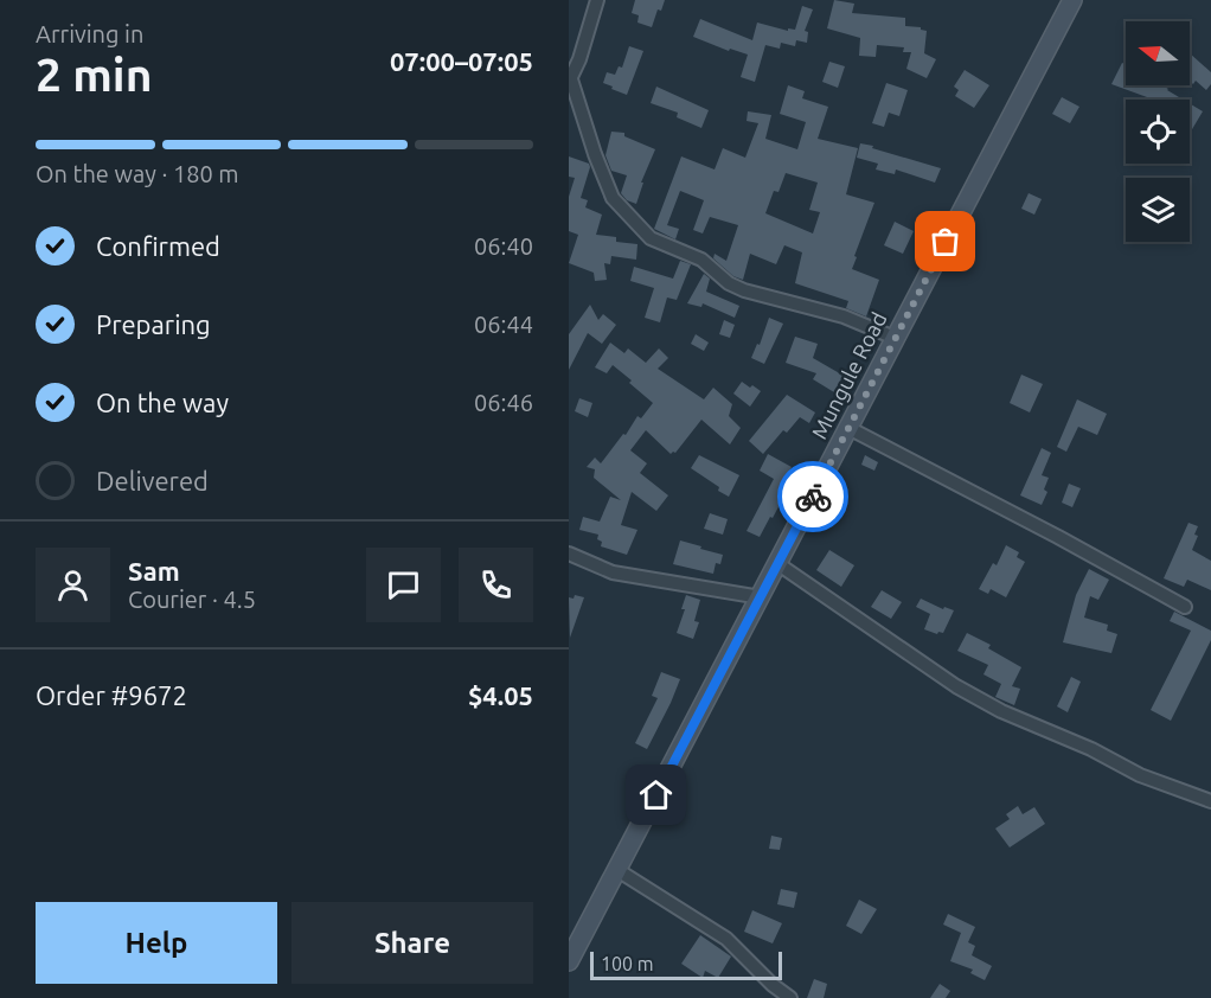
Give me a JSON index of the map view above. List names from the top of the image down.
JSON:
{
  "streets": {
    "street": ["Mungule Road"]
  },
  "scale_bar": "100 m",
  "north": "left",
  "page": {
    "heading": ["2 min", "Arriving in", "07:00–07:05"],
    "panel": [
      "Sam",
      "Courier · 4.5",
      "Order #9672",
      "$4.05"
    ],
    "bar": "On the way · 180 m",
    "list": [
      ["Confirmed", "06:40"],
      ["Preparing", "06:44"],
      ["On the way", "06:46"],
      "Delivered"
    ],
    "buttons": ["Help", "Share"],
    "scale": "100 m"
  }
}
